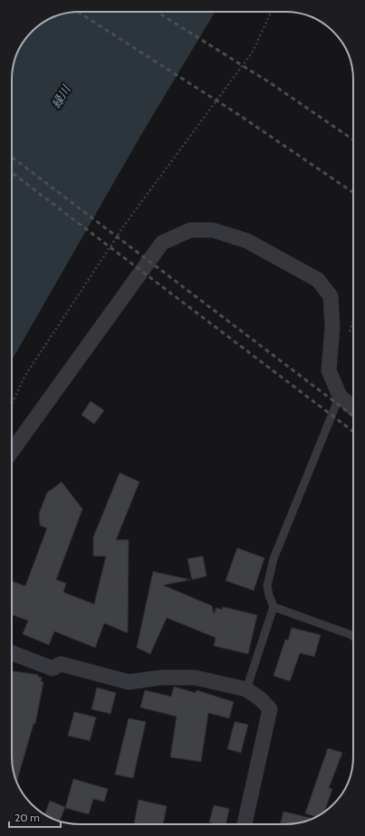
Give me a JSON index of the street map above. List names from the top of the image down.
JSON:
{
  "water": ["緑川"],
  "scale_bar": "20 m"
}
